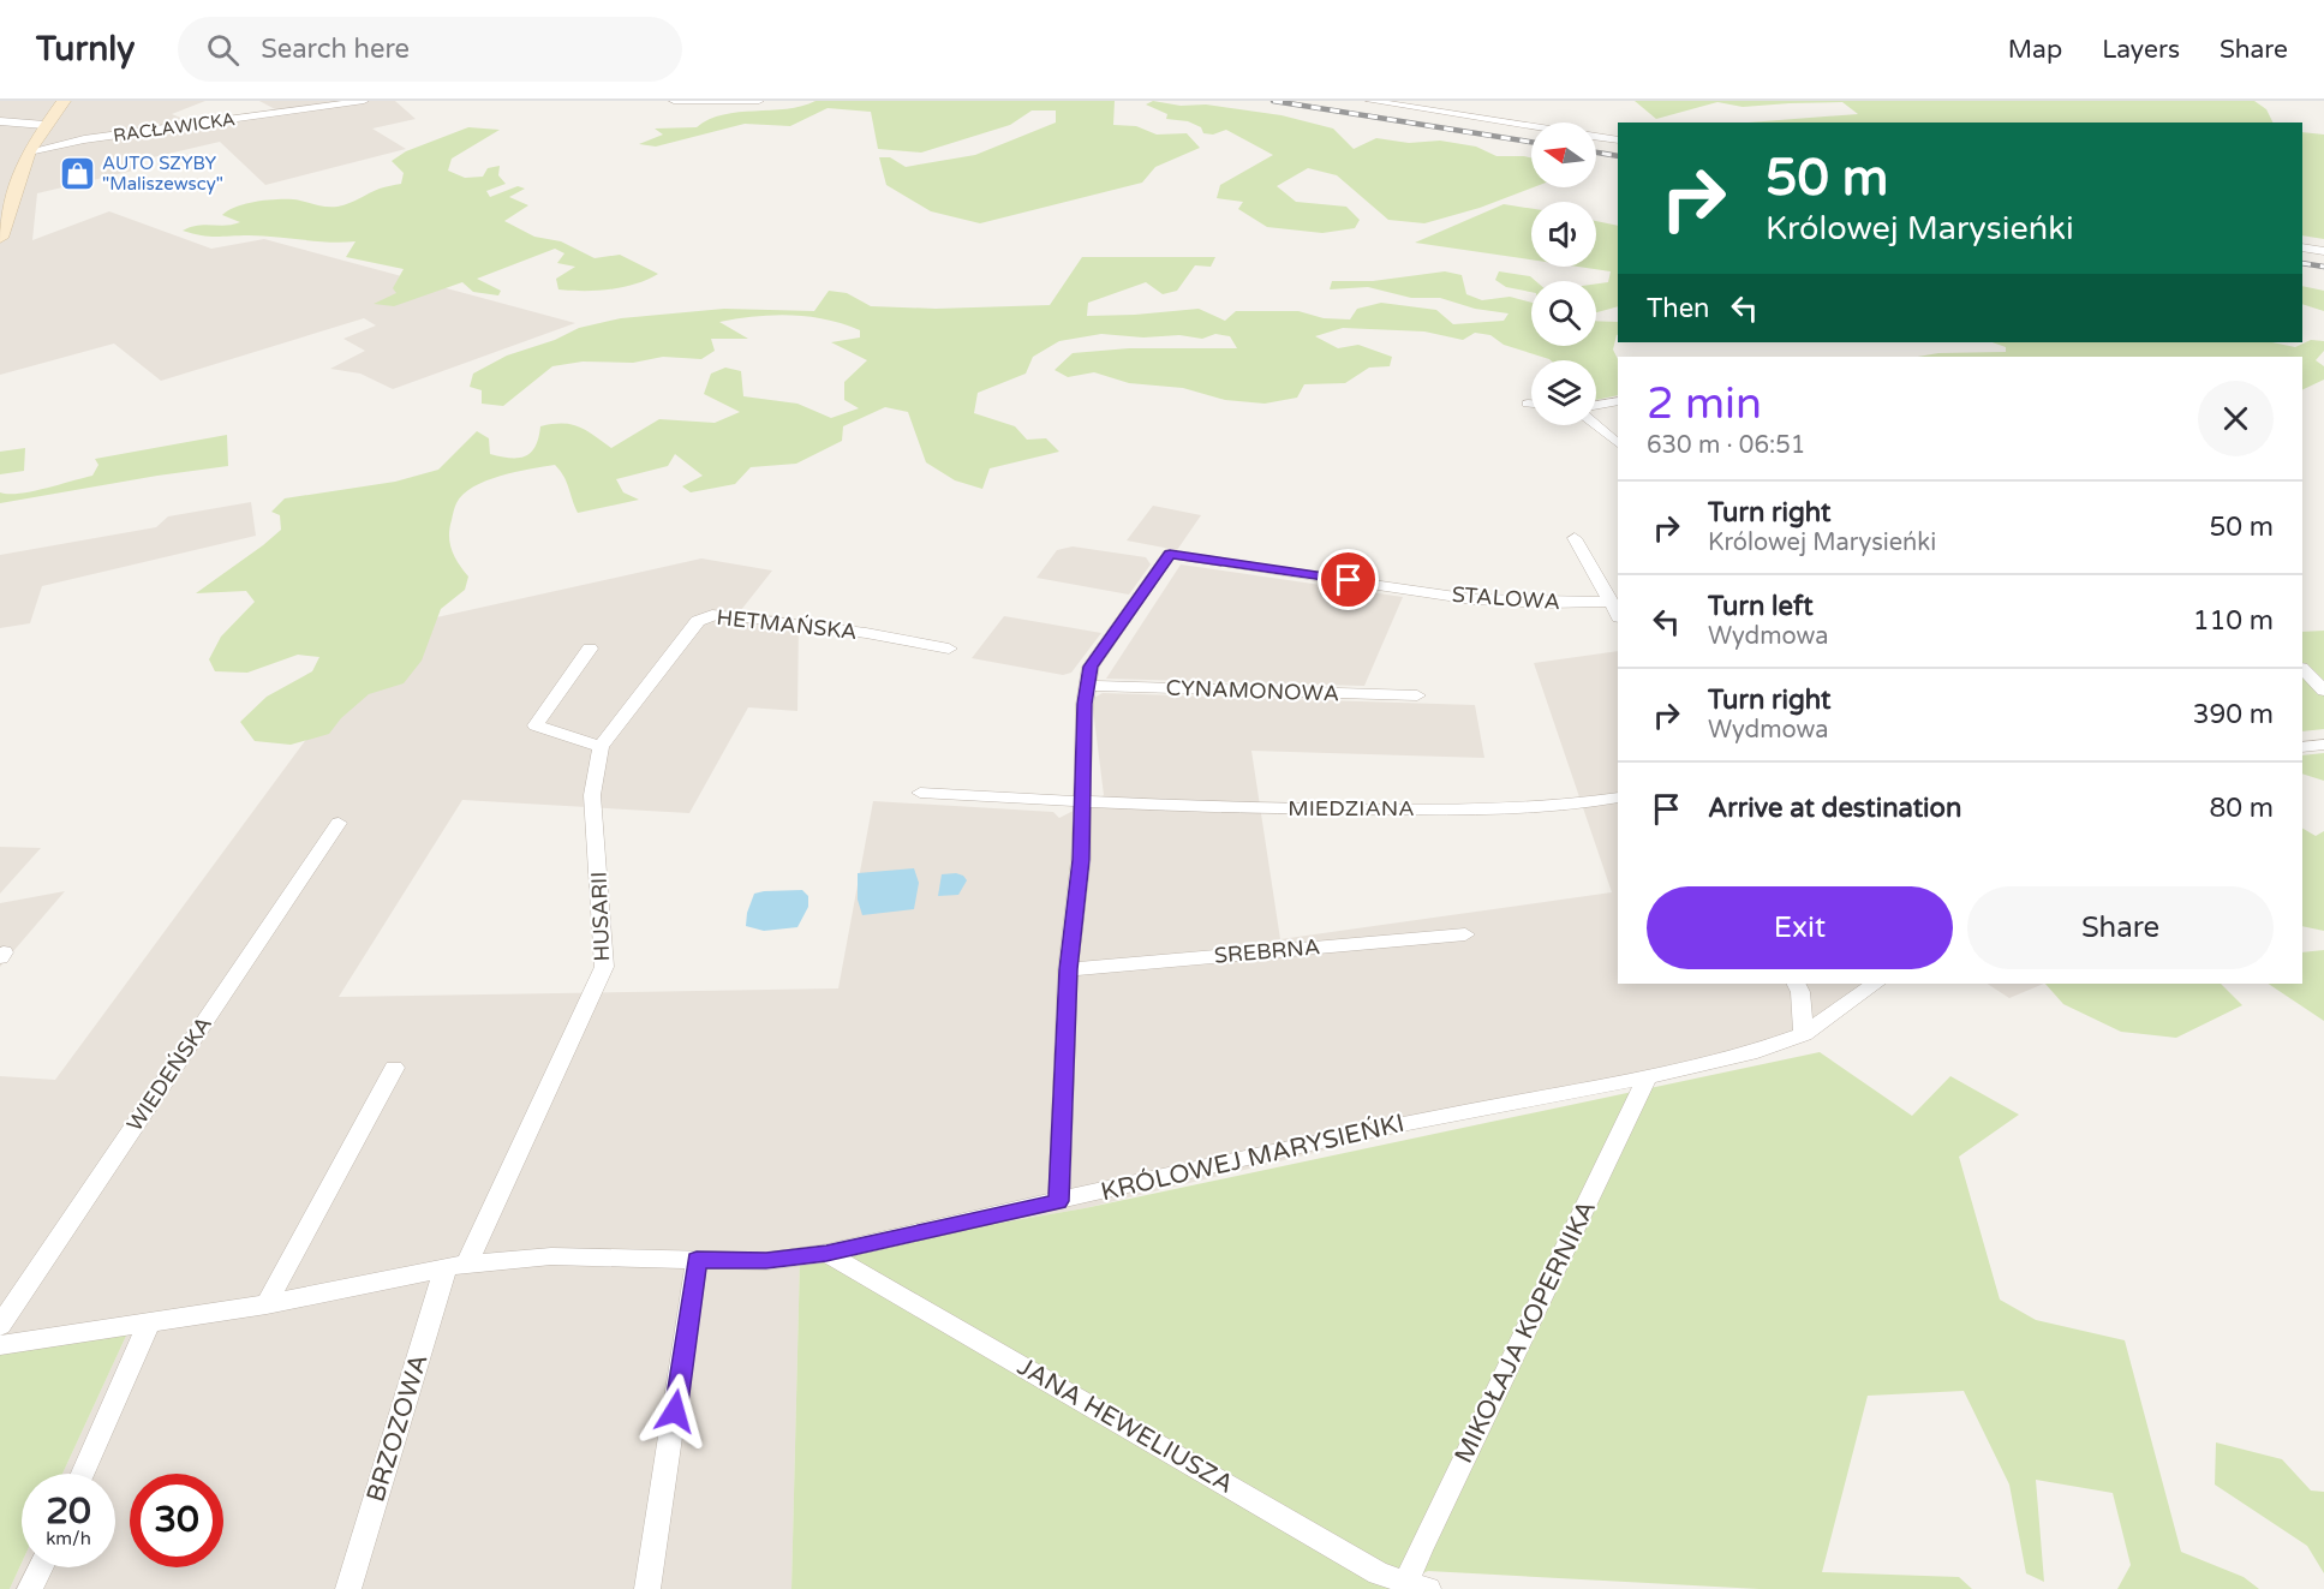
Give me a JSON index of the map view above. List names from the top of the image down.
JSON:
{
  "streets": {
    "street": [
      "RACŁAWICKA",
      "STALOWA",
      "HETMAŃSKA",
      "CYNAMONOWA",
      "MIEDZIANA",
      "HUSARII",
      "SREBRNA",
      "WIEDEŃSKA",
      "KRÓLOWEJ MARYSIEŃKI",
      "MIKOŁAJA KOPERNIKA",
      "JANA HEWELIUSZA",
      "BRZOZOWA"
    ]
  },
  "crossings": [
    ["STALOWA", "CYNAMONOWA"],
    ["HETMAŃSKA", "HUSARII"],
    ["HUSARII", "KRÓLOWEJ MARYSIEŃKI"],
    ["HUSARII", "BRZOZOWA"],
    ["KRÓLOWEJ MARYSIEŃKI", "MIKOŁAJA KOPERNIKA"],
    ["KRÓLOWEJ MARYSIEŃKI", "JANA HEWELIUSZA"],
    ["KRÓLOWEJ MARYSIEŃKI", "BRZOZOWA"],
    ["MIKOŁAJA KOPERNIKA", "JANA HEWELIUSZA"]
  ],
  "places": {
    "shop": ["AUTO SZYBY \"Maliszewscy\""]
  },
  "north": "left",
  "page": {
    "header": "Turnly",
    "search": "Search here",
    "nav": ["Map", "Layers", "Share"],
    "turn": ["50 m", "Królowej Marysieńki"],
    "then": "Then",
    "heading": ["2 min", "630 m · 06:51"],
    "list": [
      {
        "name": "Turn right",
        "note": "Królowej Marysieńki",
        "value": "50 m"
      },
      {
        "name": "Turn left",
        "note": "Wydmowa",
        "value": "110 m"
      },
      {
        "name": "Turn right",
        "note": "Wydmowa",
        "value": "390 m"
      },
      {
        "name": "Arrive at destination",
        "value": "80 m"
      }
    ],
    "buttons": ["Exit", "Share"],
    "speed": "20 km/h",
    "limit": "30"
  }
}
